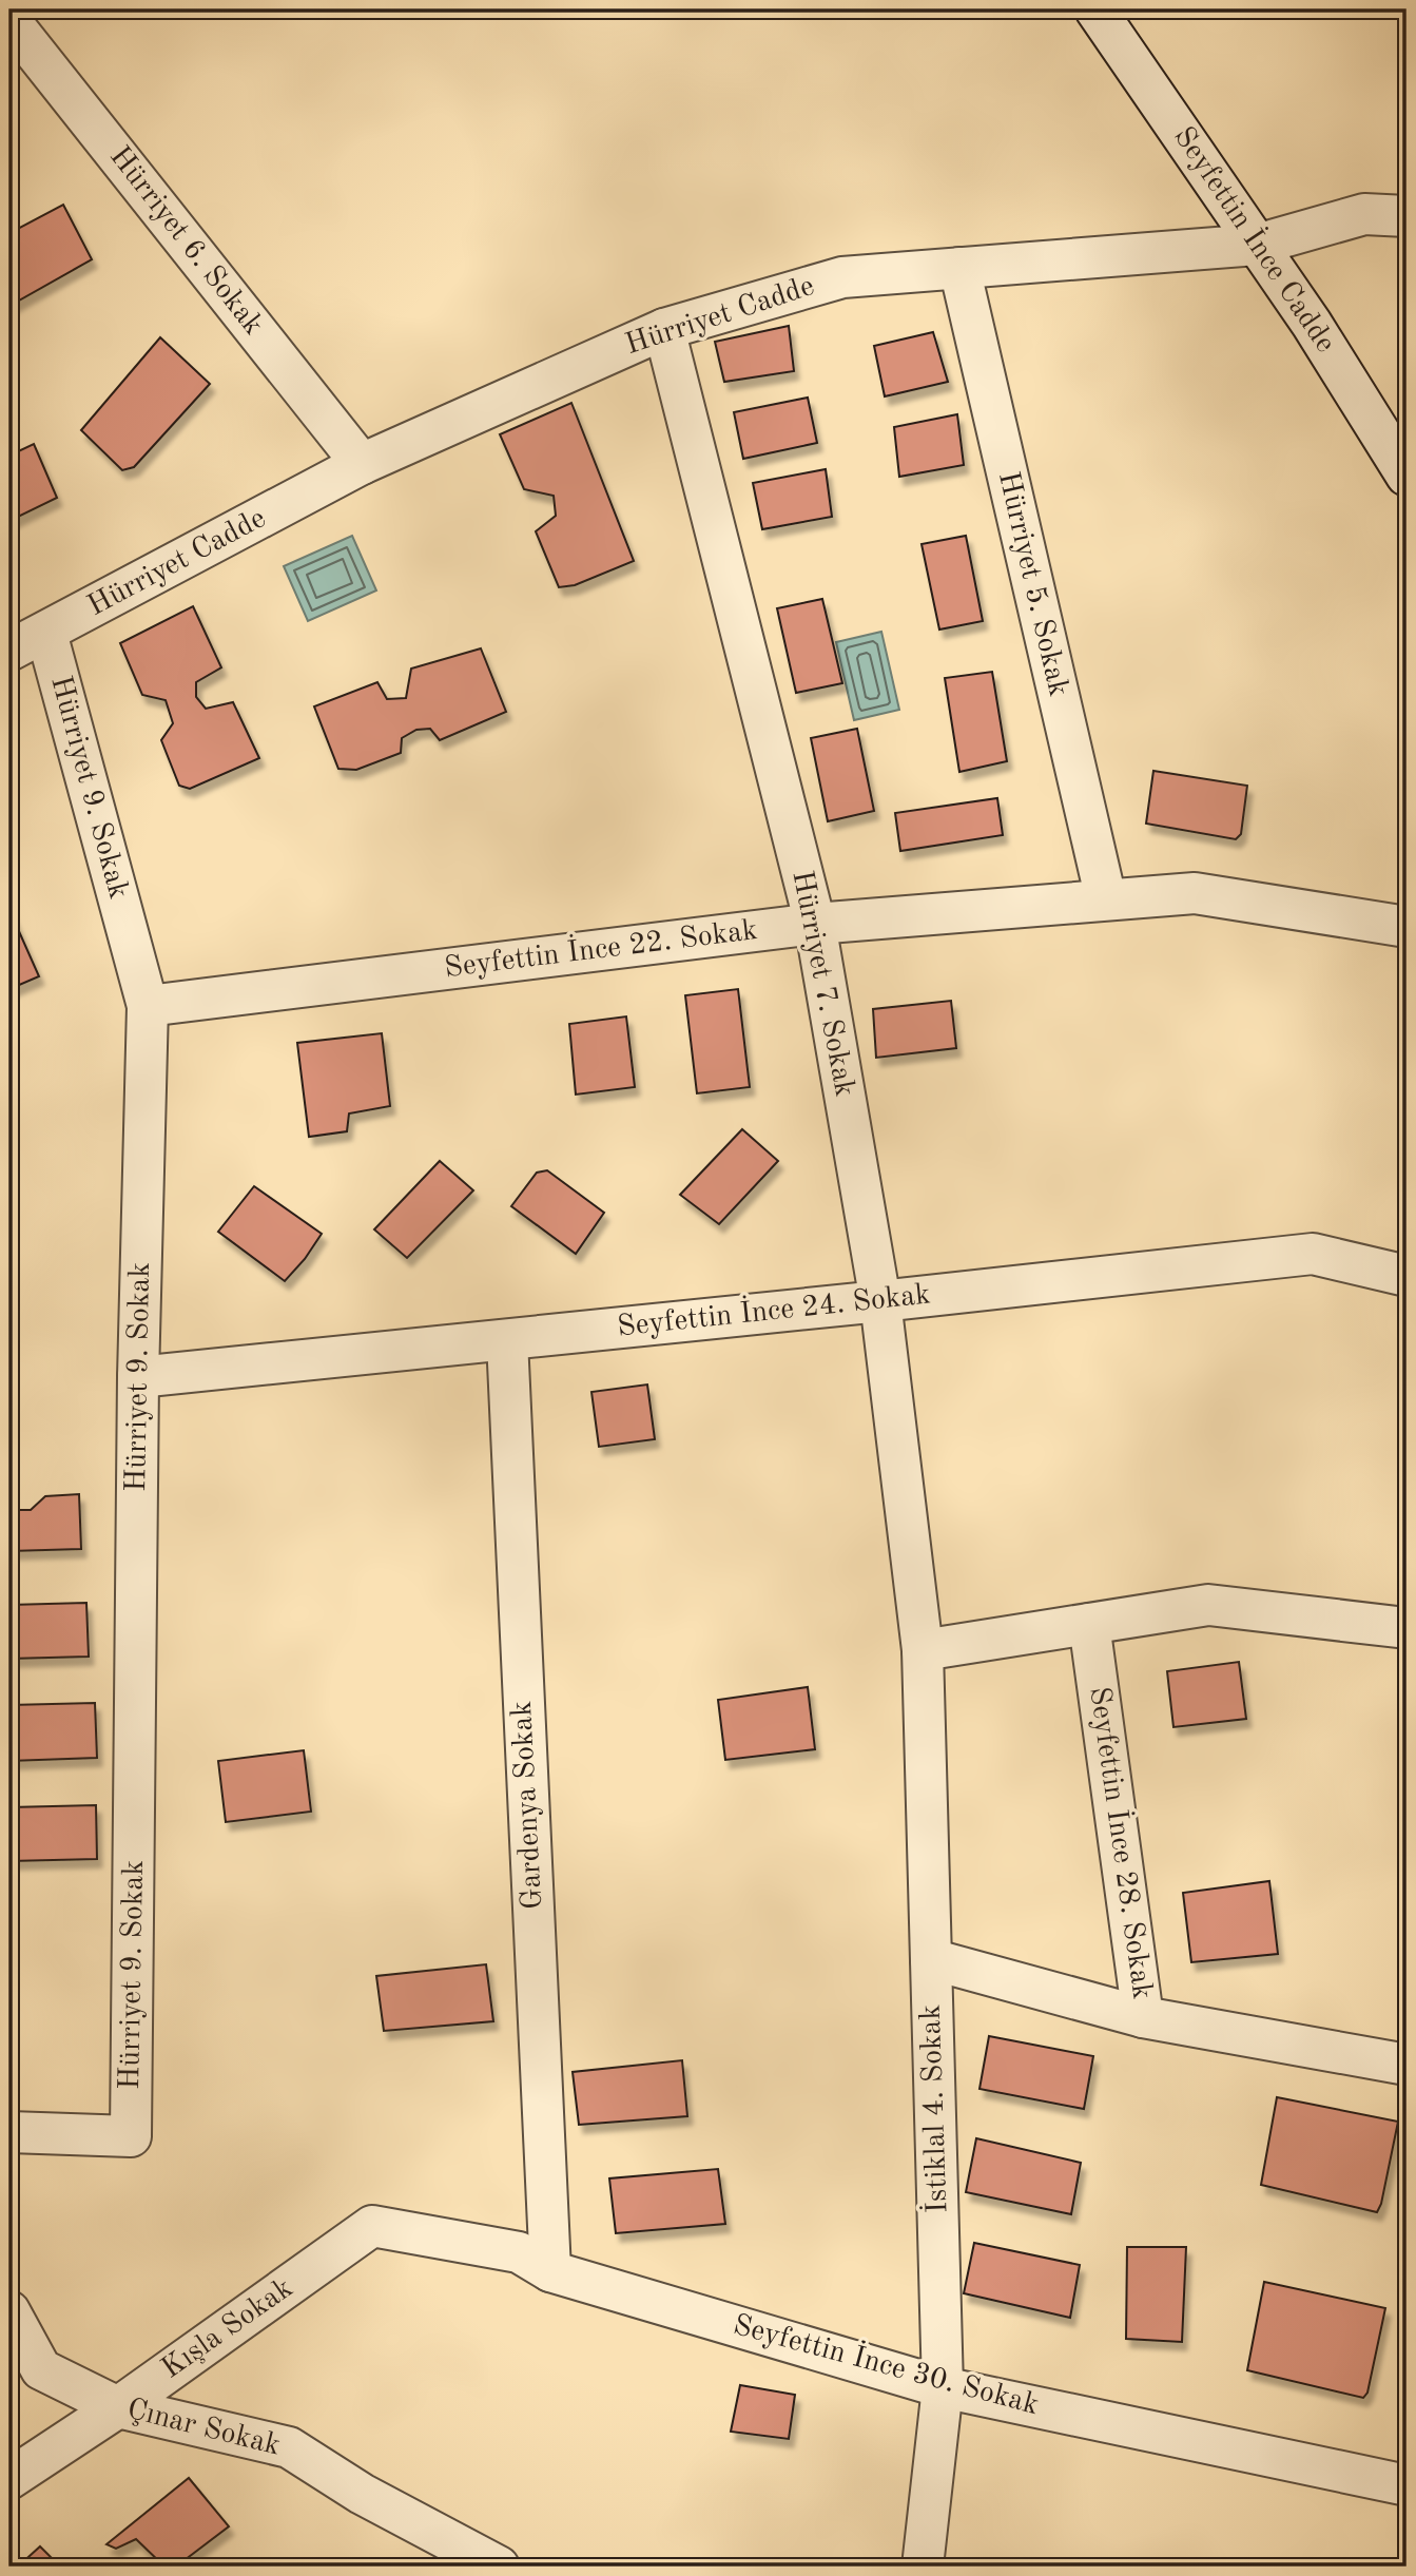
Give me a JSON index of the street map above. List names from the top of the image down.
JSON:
{
  "streets": {
    "street": [
      "Seyfettin İnce Cadde",
      "Hürriyet 6. Sokak",
      "Hürriyet Cadde",
      "Hürriyet 5. Sokak",
      "Hürriyet 9. Sokak",
      "Seyfettin İnce 22. Sokak",
      "Hürriyet 7. Sokak",
      "Seyfettin İnce 24. Sokak",
      "Gardenya Sokak",
      "Seyfettin İnce 28. Sokak",
      "İstiklal 4. Sokak",
      "Kışla Sokak",
      "Seyfettin İnce 30. Sokak",
      "Çınar Sokak"
    ]
  },
  "crossings": [
    ["Seyfettin İnce Cadde", "Hürriyet Cadde"],
    ["Hürriyet 6. Sokak", "Hürriyet Cadde"],
    ["Hürriyet Cadde", "Hürriyet 5. Sokak"],
    ["Hürriyet Cadde", "Hürriyet 9. Sokak"],
    ["Hürriyet Cadde", "Hürriyet 7. Sokak"],
    ["Hürriyet 5. Sokak", "Seyfettin İnce 22. Sokak"],
    ["Hürriyet 9. Sokak", "Seyfettin İnce 22. Sokak"],
    ["Hürriyet 9. Sokak", "Seyfettin İnce 24. Sokak"],
    ["Seyfettin İnce 22. Sokak", "Hürriyet 7. Sokak"],
    ["Hürriyet 7. Sokak", "Seyfettin İnce 24. Sokak"],
    ["Hürriyet 7. Sokak", "İstiklal 4. Sokak"],
    ["Seyfettin İnce 24. Sokak", "Gardenya Sokak"],
    ["Gardenya Sokak", "Seyfettin İnce 30. Sokak"],
    ["İstiklal 4. Sokak", "Seyfettin İnce 30. Sokak"],
    ["Kışla Sokak", "Seyfettin İnce 30. Sokak"],
    ["Kışla Sokak", "Çınar Sokak"]
  ]
}
